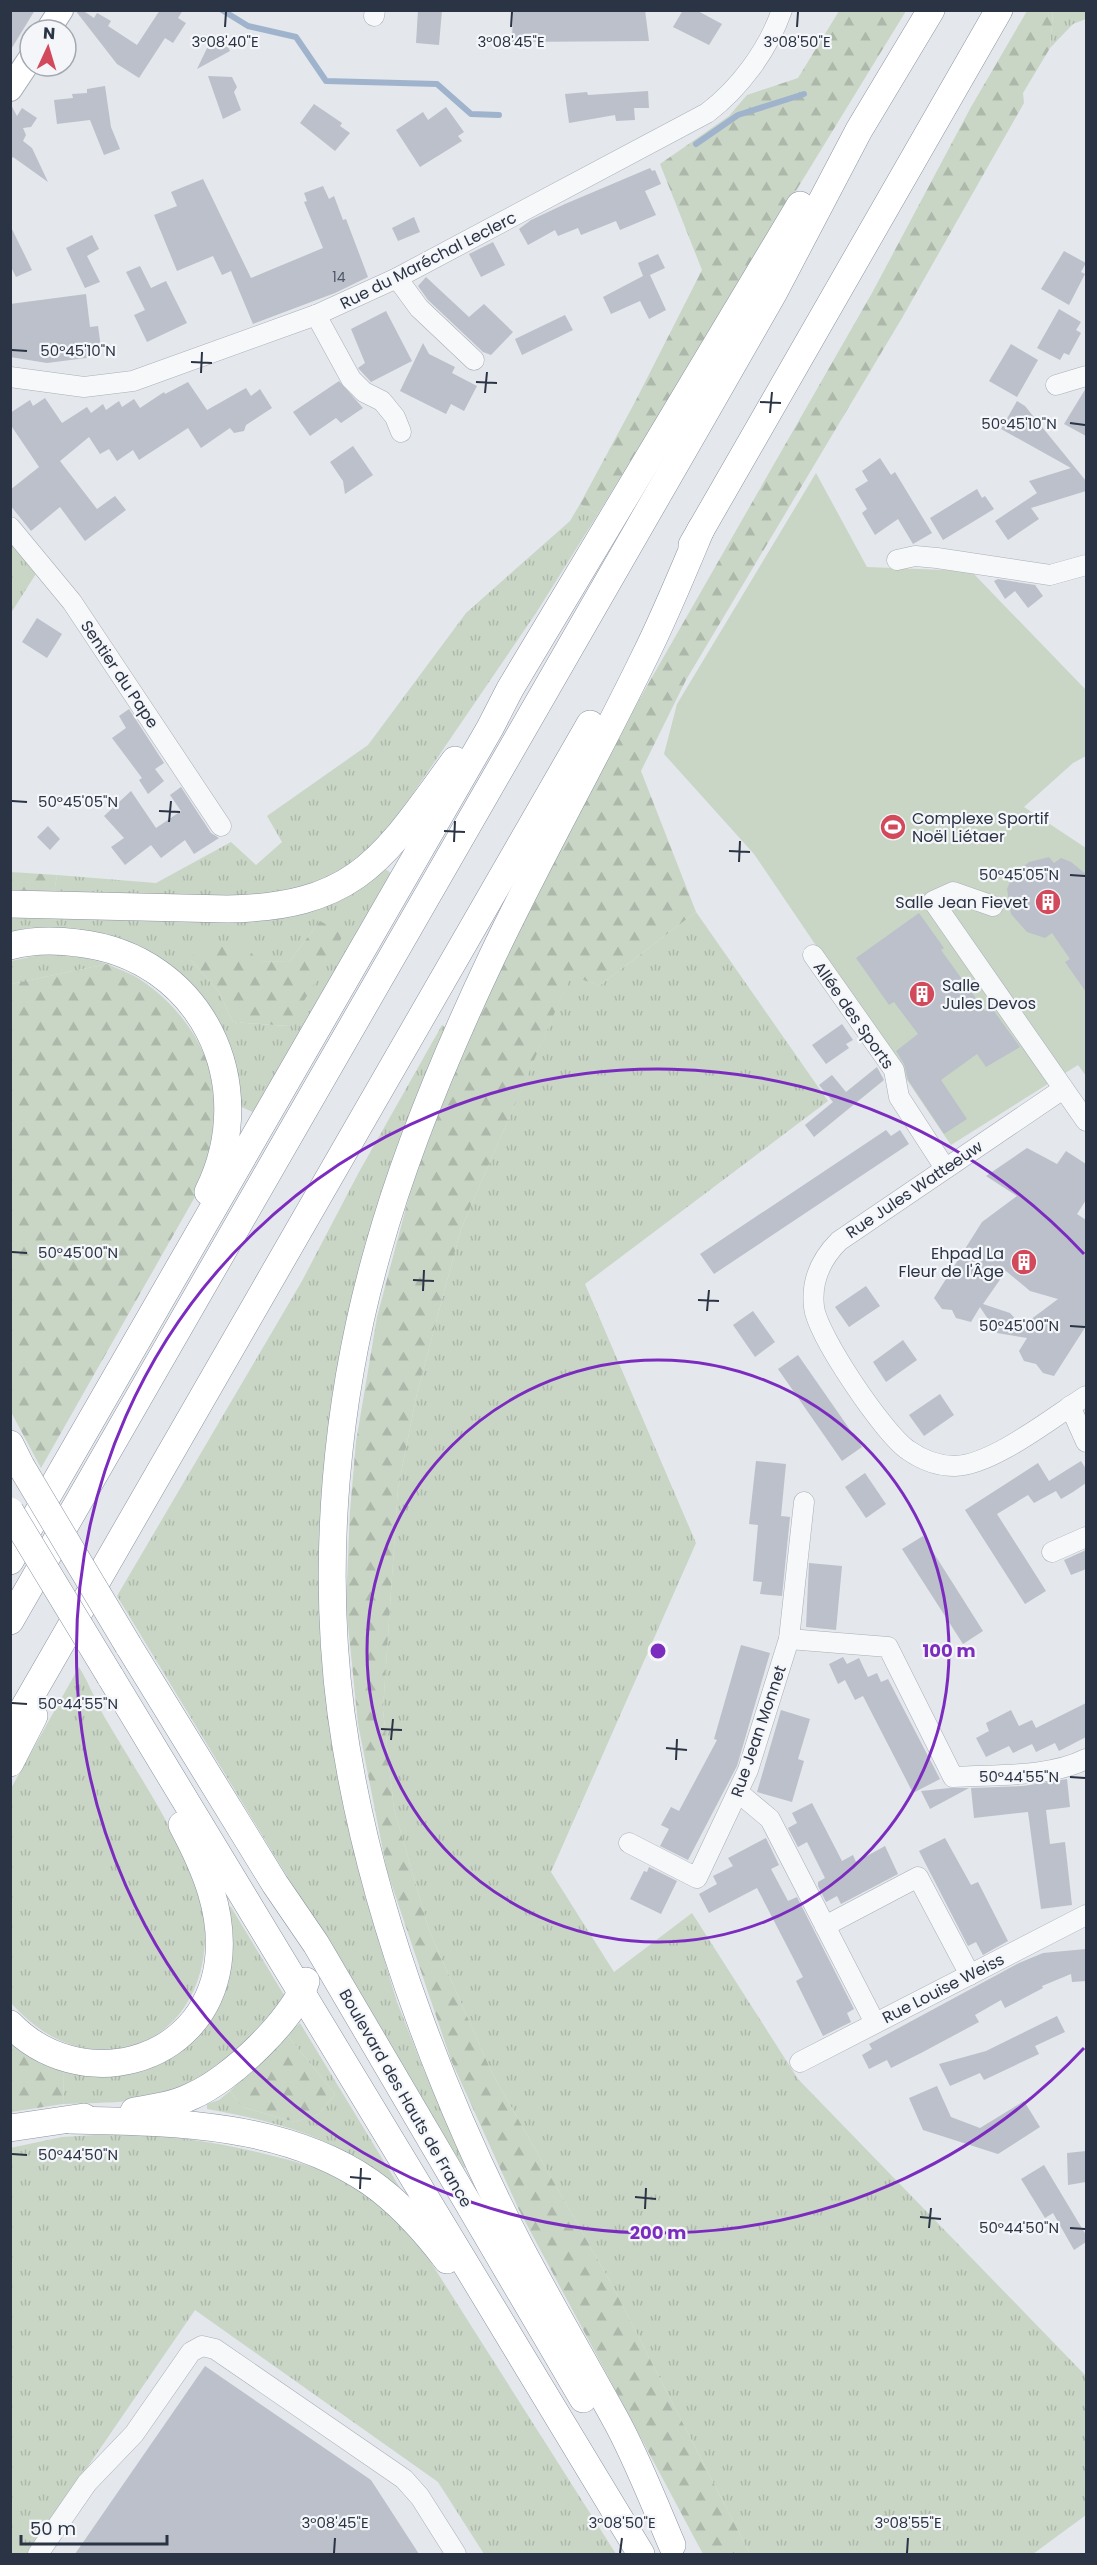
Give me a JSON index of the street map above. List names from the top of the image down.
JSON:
{
  "streets": {
    "highway": ["Boulevard des Hauts de France"],
    "street": [
      "Rue du Maréchal Leclerc",
      "Sentier du Pape",
      "Allée des Sports",
      "Rue Jules Watteeuw",
      "Rue Jean Monnet",
      "Rue Louise Weiss"
    ]
  },
  "crossings": [
    ["Allée des Sports", "Rue Jules Watteeuw"]
  ],
  "places": {
    "sports": ["Complexe Sportif Noël Liétaer"],
    "building": ["Salle Jean Fievet", "Salle Jules Devos", "Ehpad La Fleur de l'Âge"]
  },
  "house_numbers": ["14"],
  "scale_bar": "50 m",
  "north": "top",
  "coordinates": [
    "3°08'40\"E",
    "3°08'45\"E",
    "3°08'50\"E",
    "50°45'10\"N",
    "50°45'05\"N",
    "50°45'00\"N",
    "50°44'55\"N",
    "50°44'50\"N",
    "3°08'55\"E"
  ],
  "rings": ["100 m", "200 m"]
}
